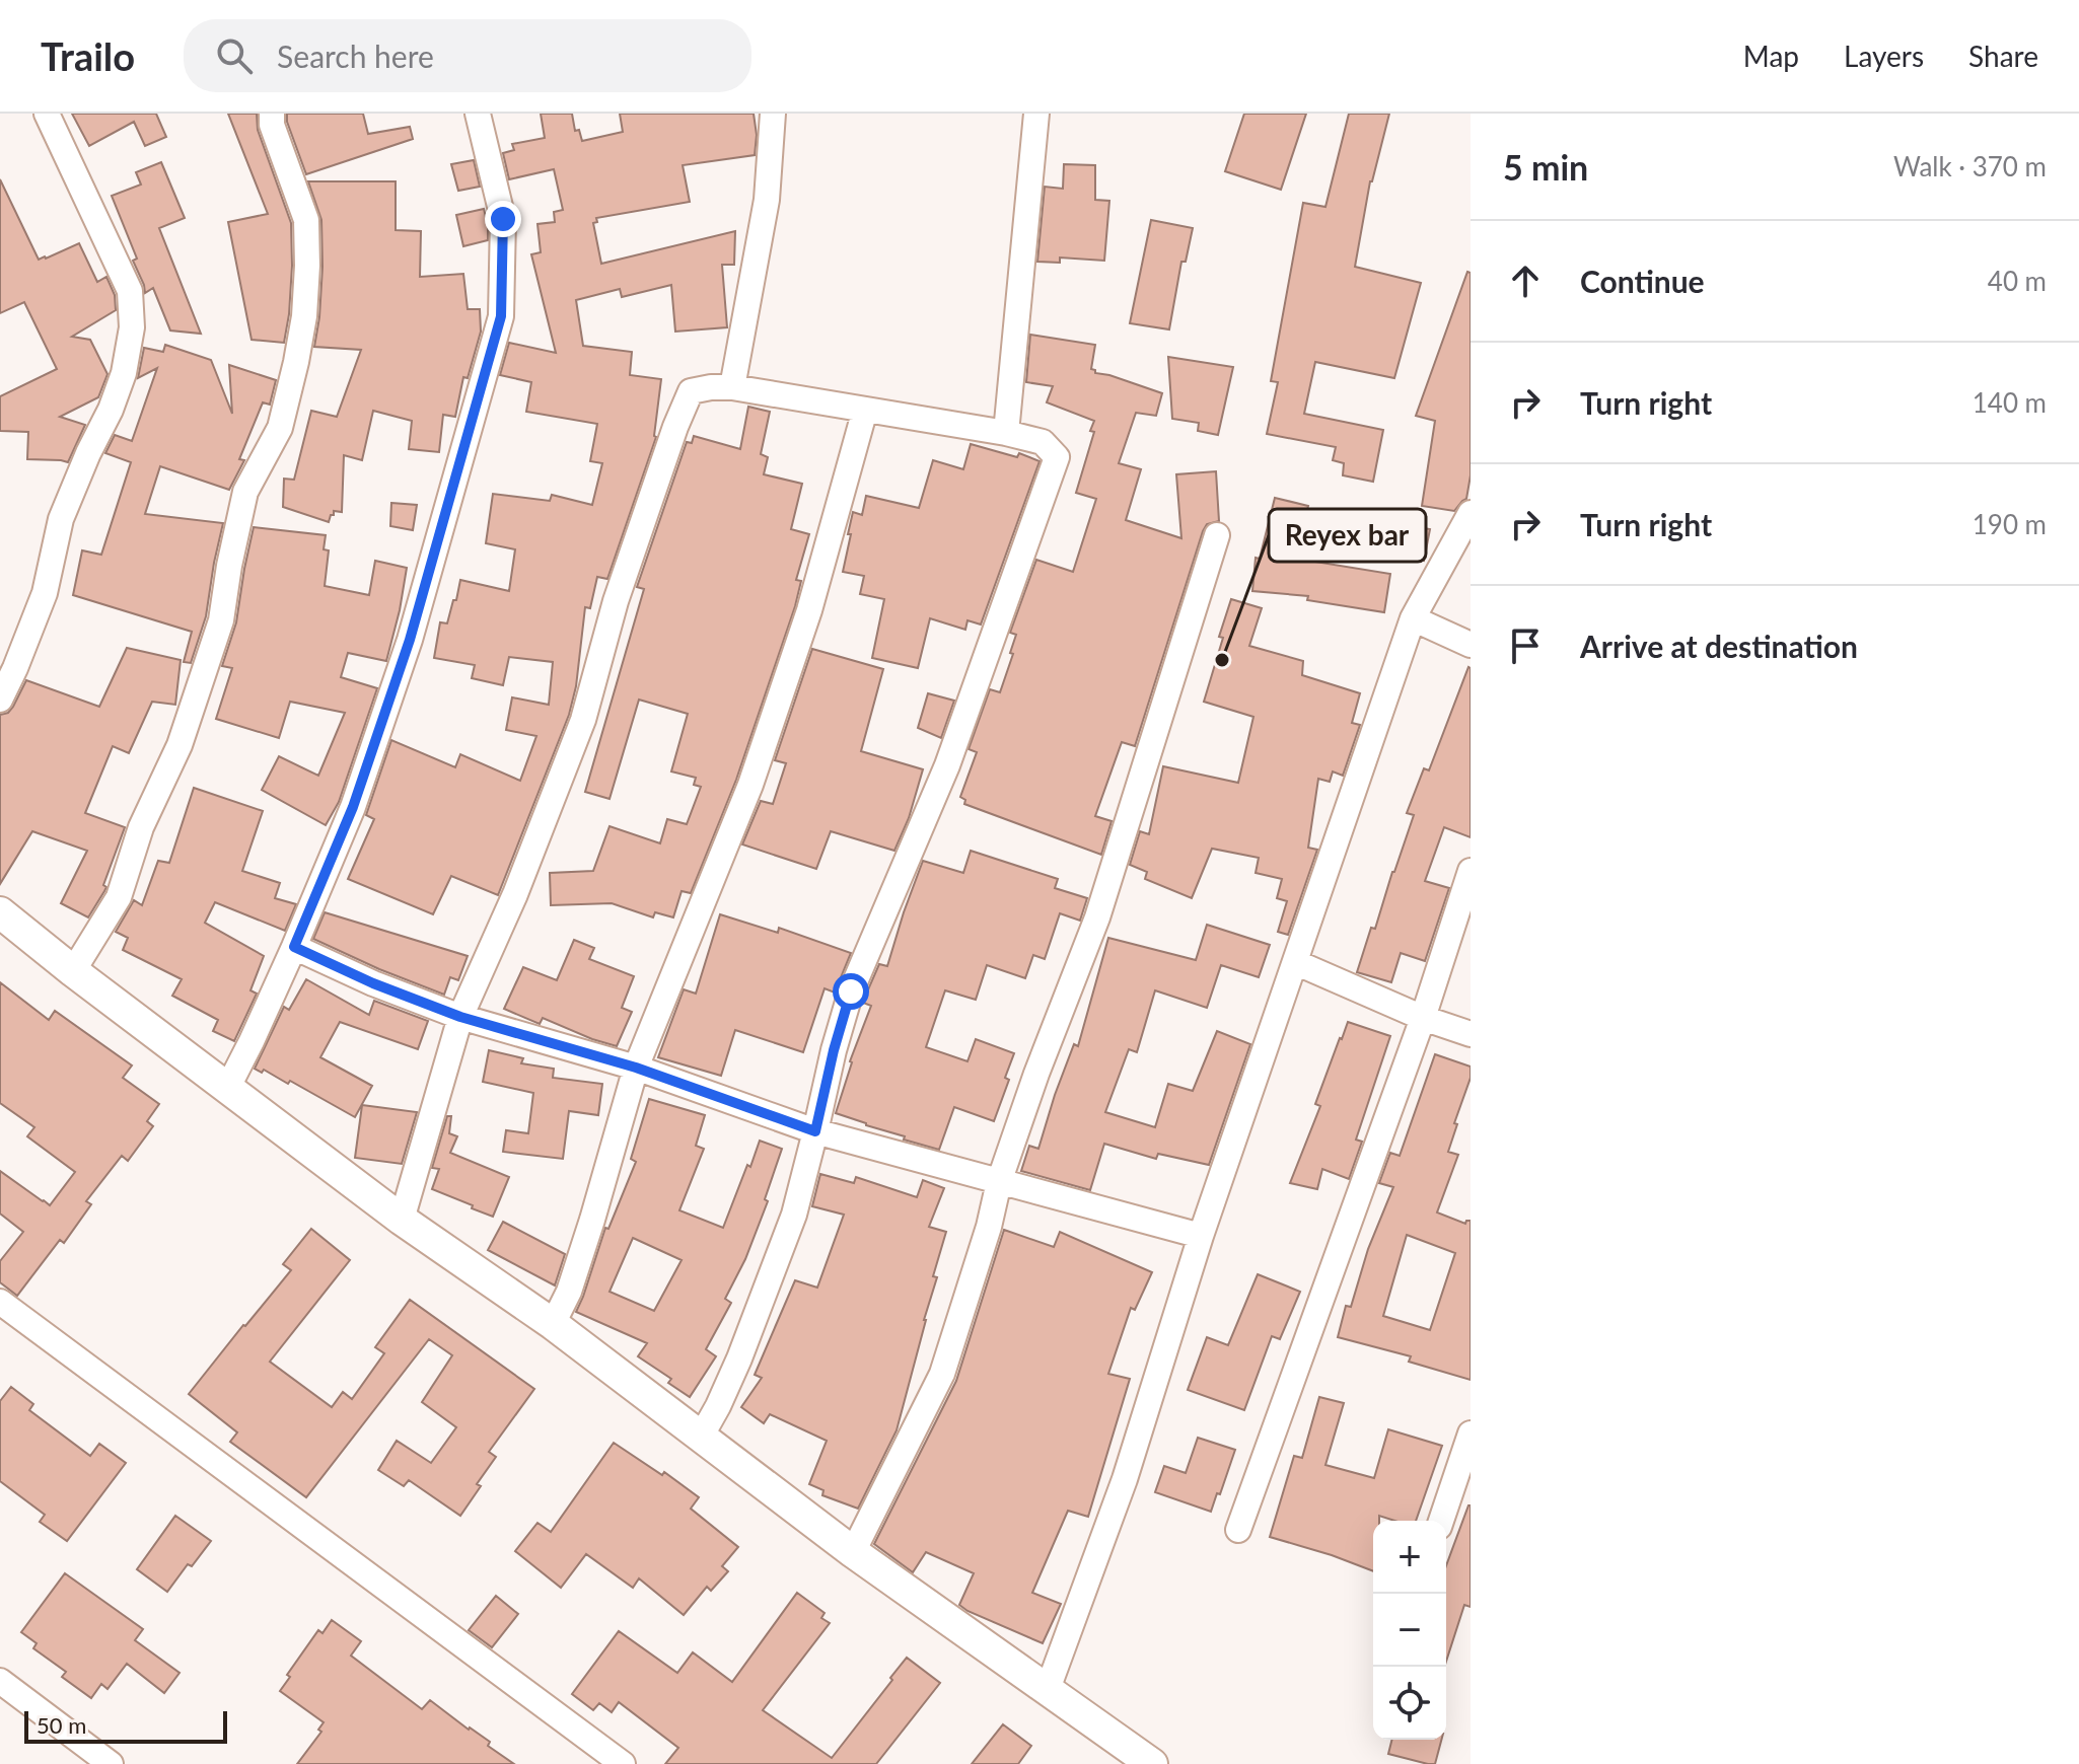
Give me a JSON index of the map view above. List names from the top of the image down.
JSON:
{
  "places": ["Reyex bar"],
  "scale_bar": "50 m",
  "page": {
    "header": "Trailo",
    "search": "Search here",
    "nav": ["Map", "Layers", "Share"],
    "heading": ["5 min", "Walk · 370 m"],
    "list": [
      ["Continue", "40 m"],
      ["Turn right", "140 m"],
      ["Turn right", "190 m"],
      "Arrive at destination"
    ],
    "map_buttons": ["+", "−"],
    "scale": "50 m"
  }
}
